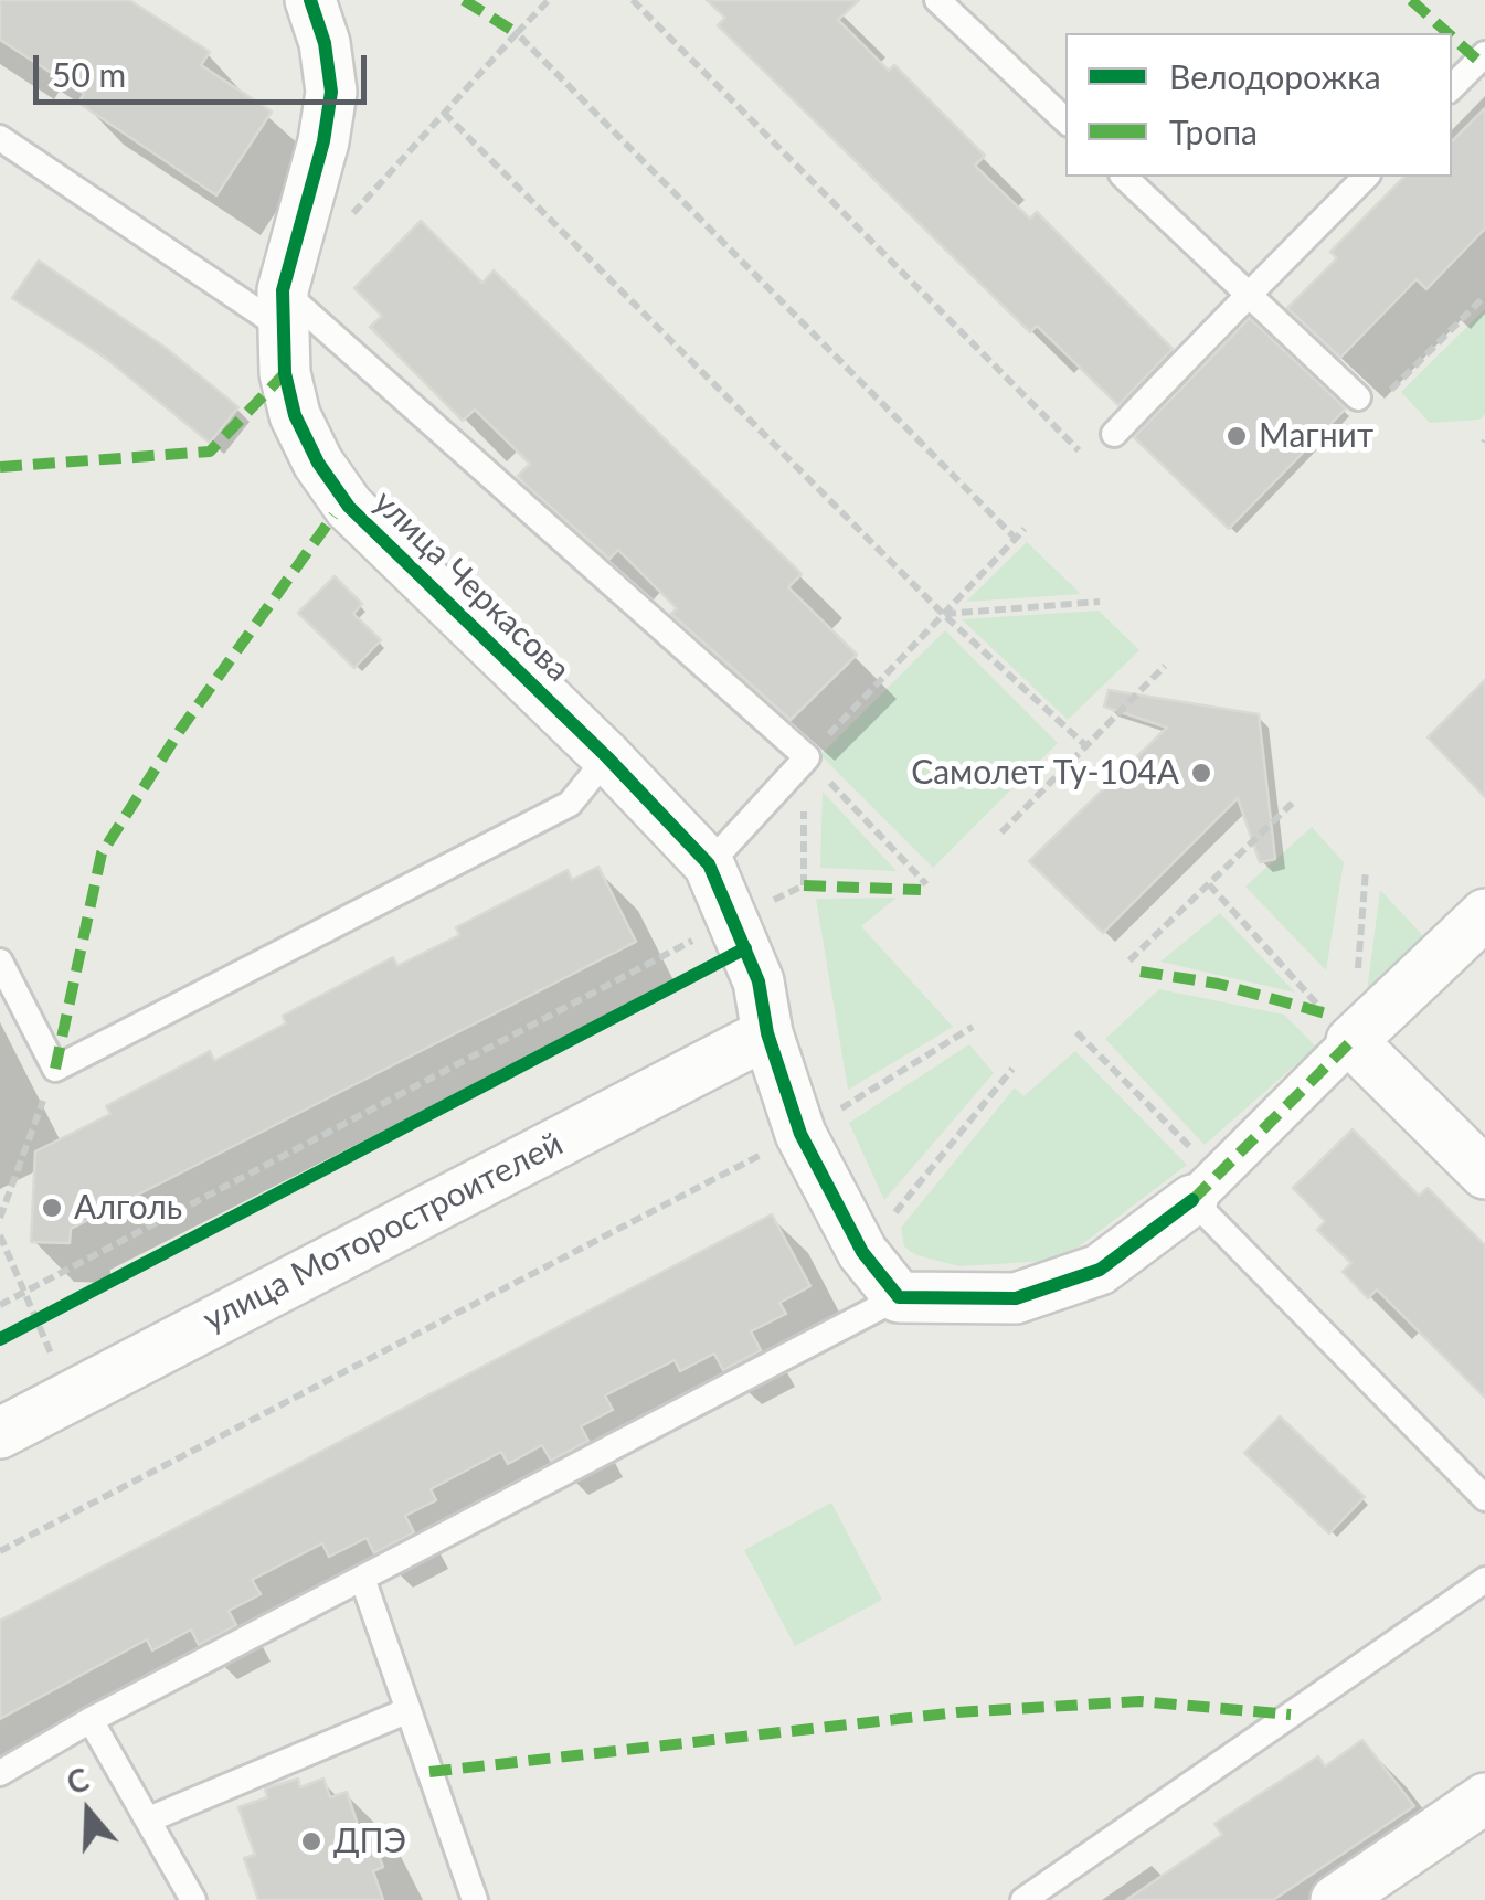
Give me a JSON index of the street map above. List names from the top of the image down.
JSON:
{
  "streets": {
    "street": ["улица Черкасова", "улица Моторостроителей"]
  },
  "crossings": [
    ["улица Черкасова", "улица Моторостроителей"]
  ],
  "places": [
    "Магнит",
    "Самолет Ту-104А",
    "Алголь",
    "ДПЭ"
  ],
  "legend": ["Велодорожка", "Тропа"],
  "scale_bar": "50 m",
  "north": "top"
}
